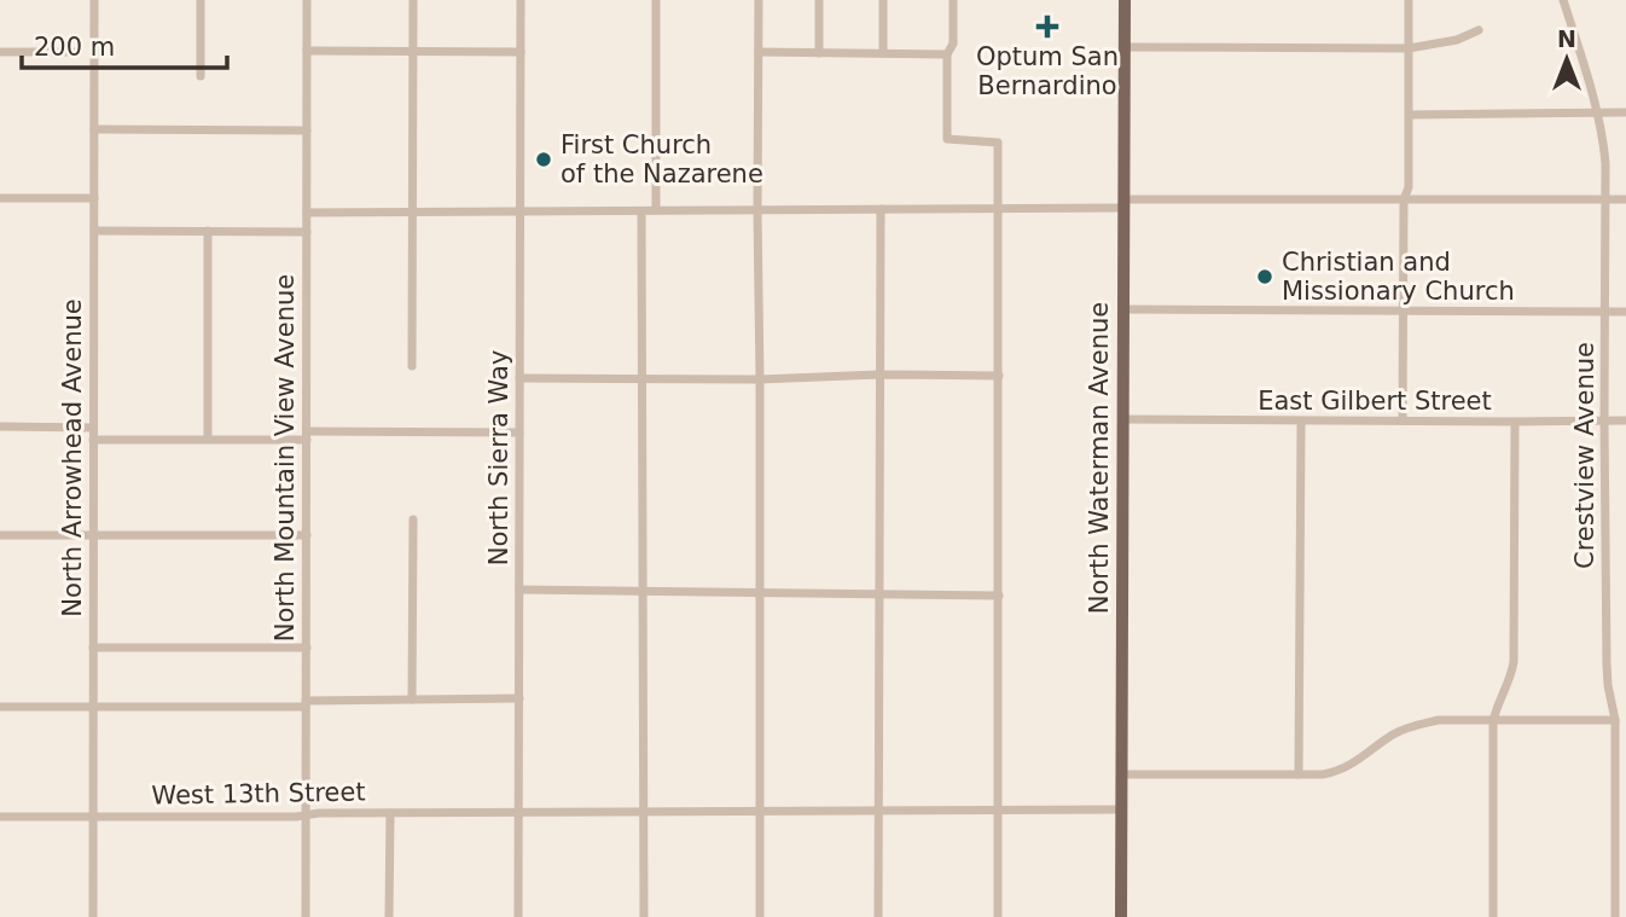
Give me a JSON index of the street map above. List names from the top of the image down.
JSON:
{
  "streets": {
    "main road": ["North Waterman Avenue"],
    "street": [
      "East Gilbert Street",
      "Crestview Avenue",
      "North Arrowhead Avenue",
      "North Mountain View Avenue",
      "North Sierra Way",
      "West 13th Street"
    ]
  },
  "crossings": [
    ["East Gilbert Street", "Crestview Avenue"],
    ["East Gilbert Street", "North Waterman Avenue"],
    ["North Arrowhead Avenue", "West 13th Street"],
    ["North Mountain View Avenue", "West 13th Street"],
    ["North Sierra Way", "West 13th Street"],
    ["North Waterman Avenue", "West 13th Street"]
  ],
  "places": {
    "health": ["Optum San Bernardino"],
    "other": ["First Church of the Nazarene", "Christian and Missionary Church"]
  },
  "scale_bar": "200 m",
  "north": "top"
}
